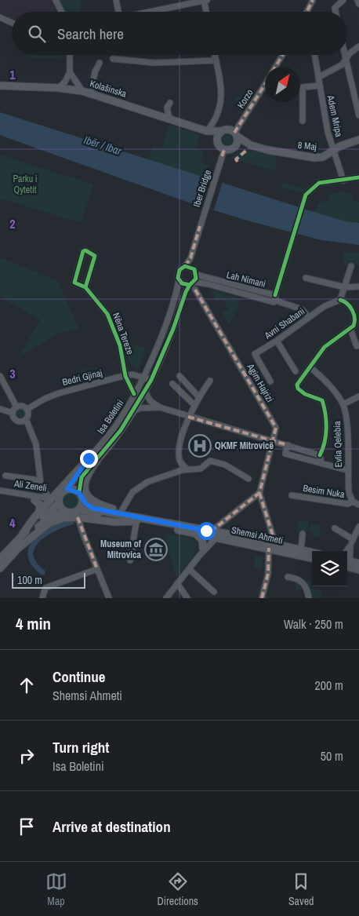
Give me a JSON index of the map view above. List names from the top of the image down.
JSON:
{
  "streets": {
    "main road": ["Kolašinska", "8 Maj", "Shemsi Ahmeti"],
    "street": [
      "Korzo",
      "Adem Mripa",
      "Iber Bridge",
      "Lah Nimani",
      "Avni Shabani",
      "Nëna Tereze",
      "Bedri Gjinaj",
      "Agim Hajrizi",
      "Isa Boletini",
      "Evlia Qelebia",
      "Ali Zeneli",
      "Besim Nuka"
    ]
  },
  "crossings": [
    ["Kolašinska", "Korzo"],
    ["Kolašinska", "8 Maj"],
    ["Kolašinska", "Iber Bridge"],
    ["Korzo", "8 Maj"],
    ["Korzo", "Iber Bridge"],
    ["Adem Mripa", "8 Maj"],
    ["8 Maj", "Iber Bridge"],
    ["Lah Nimani", "Isa Boletini"],
    ["Nëna Tereze", "Bedri Gjinaj"],
    ["Isa Boletini", "Ali Zeneli"],
    ["Isa Boletini", "Shemsi Ahmeti"],
    ["Evlia Qelebia", "Besim Nuka"],
    ["Ali Zeneli", "Shemsi Ahmeti"]
  ],
  "water": ["Ibër / Ibar"],
  "parks": ["Parku i Qytetit"],
  "places": {
    "hospital": ["QKMF Mitrovicë"],
    "museum": ["Museum of Mitrovica"]
  },
  "scale_bar": "100 m",
  "north": "top right",
  "page": {
    "search": "Search here",
    "scale": "100 m",
    "heading": ["4 min", "Walk · 250 m"],
    "list": [
      ["Continue", "Shemsi Ahmeti", "200 m"],
      ["Turn right", "Isa Boletini", "50 m"],
      "Arrive at destination"
    ],
    "nav": ["Map", "Directions", "Saved"]
  },
  "grid": {
    "rows": [
      "1",
      "2",
      "3",
      "4"
    ]
  }
}
